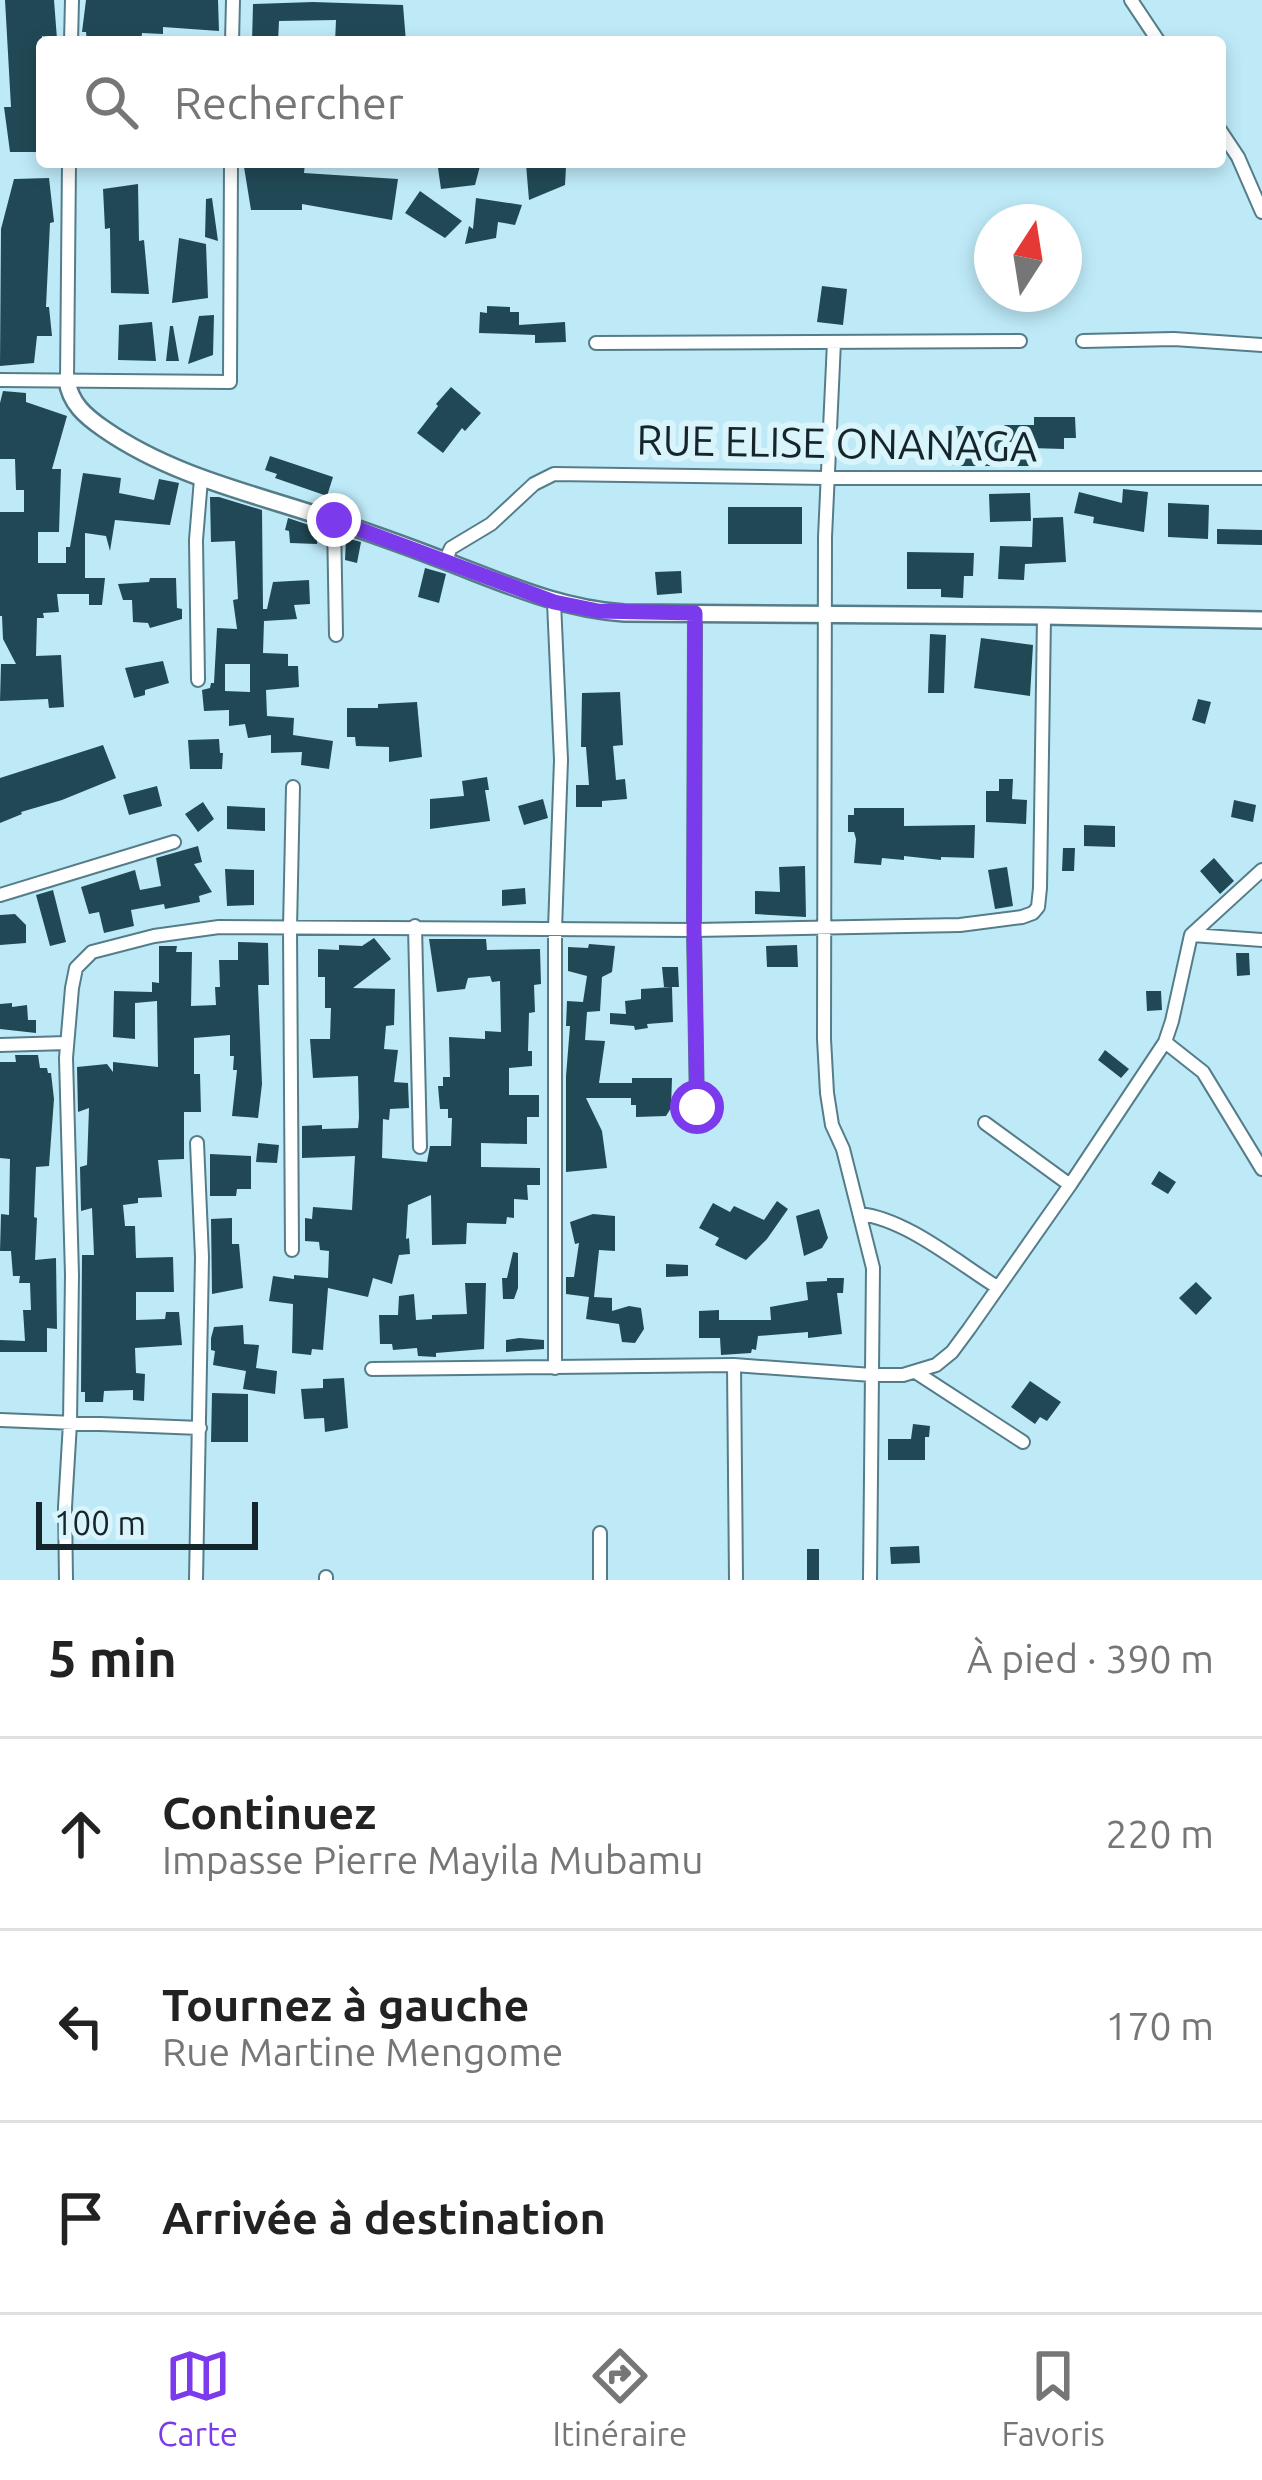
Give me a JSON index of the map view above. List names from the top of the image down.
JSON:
{
  "streets": {
    "street": ["RUE ELISE ONANAGA"]
  },
  "scale_bar": "100 m",
  "north": "top",
  "page": {
    "search": "Rechercher",
    "scale": "100 m",
    "heading": ["5 min", "À pied · 390 m"],
    "list": [
      ["Continuez", "Impasse Pierre Mayila Mubamu", "220 m"],
      ["Tournez à gauche", "Rue Martine Mengome", "170 m"],
      "Arrivée à destination"
    ],
    "nav": ["Carte", "Itinéraire", "Favoris"]
  }
}
